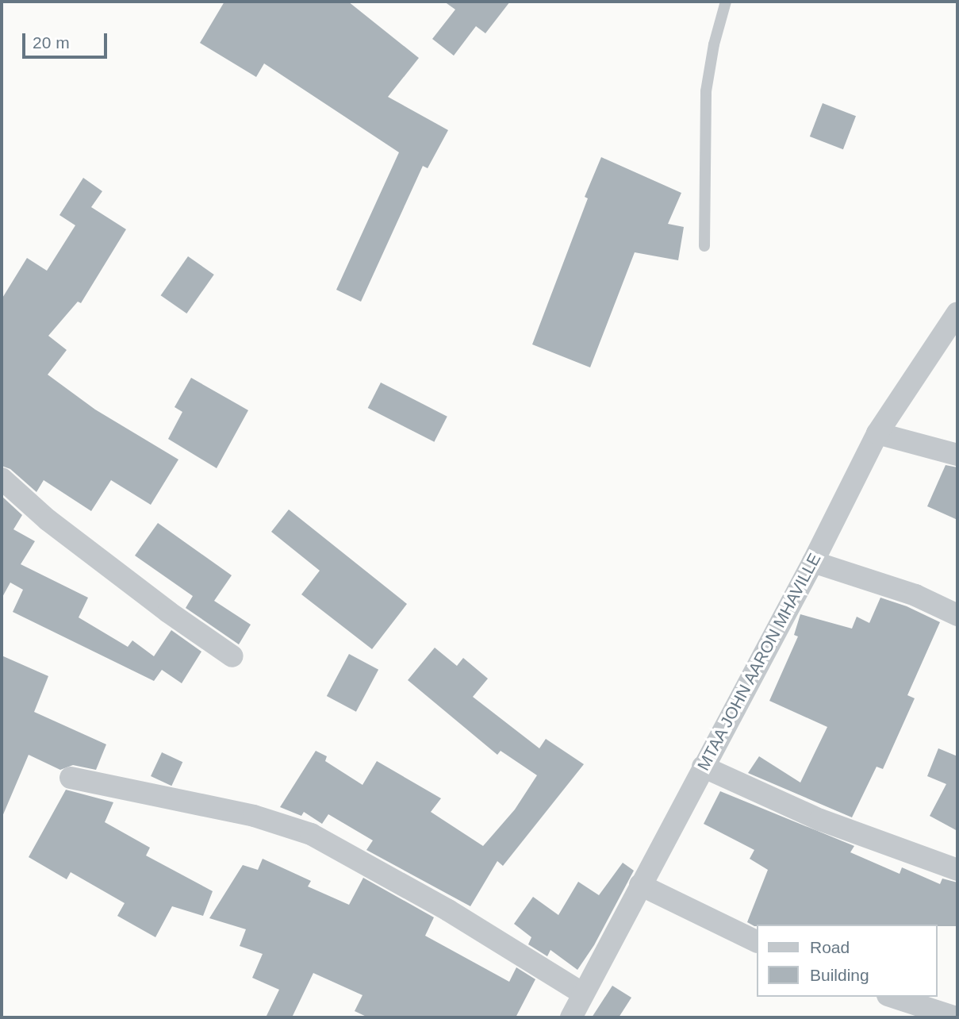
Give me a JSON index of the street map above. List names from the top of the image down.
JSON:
{
  "streets": {
    "street": ["MTAA JOHN AARON MHAVILLE"]
  },
  "legend": ["Road", "Building"],
  "scale_bar": "20 m"
}
